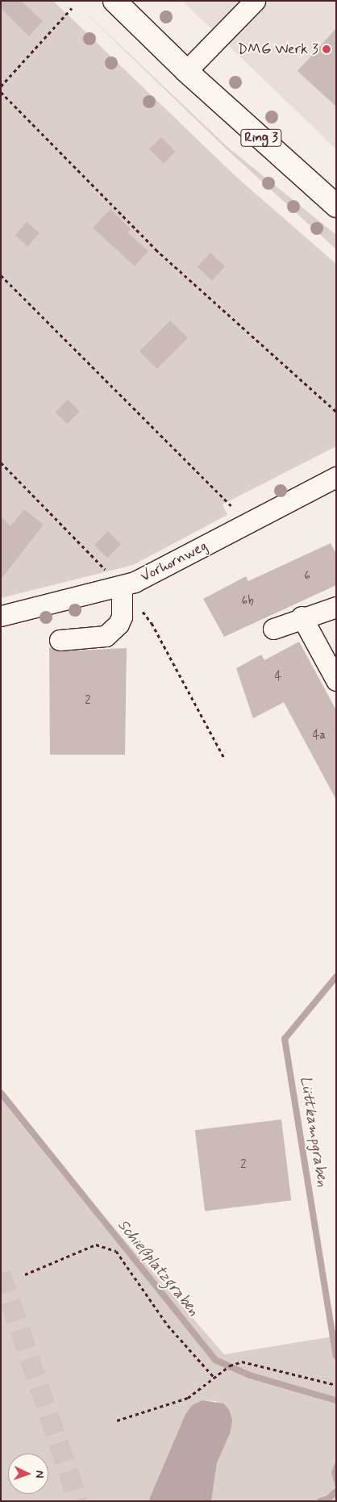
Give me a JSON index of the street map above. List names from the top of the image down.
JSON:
{
  "streets": {
    "main road": ["Ring 3"],
    "street": ["Vorhornweg"]
  },
  "water": ["Lüttkampgraben", "Schießplatzgraben"],
  "places": ["DMG Werk 3"],
  "house_numbers": [
    "6",
    "6b",
    "4",
    "2",
    "4a",
    "2"
  ],
  "north": "right"
}
